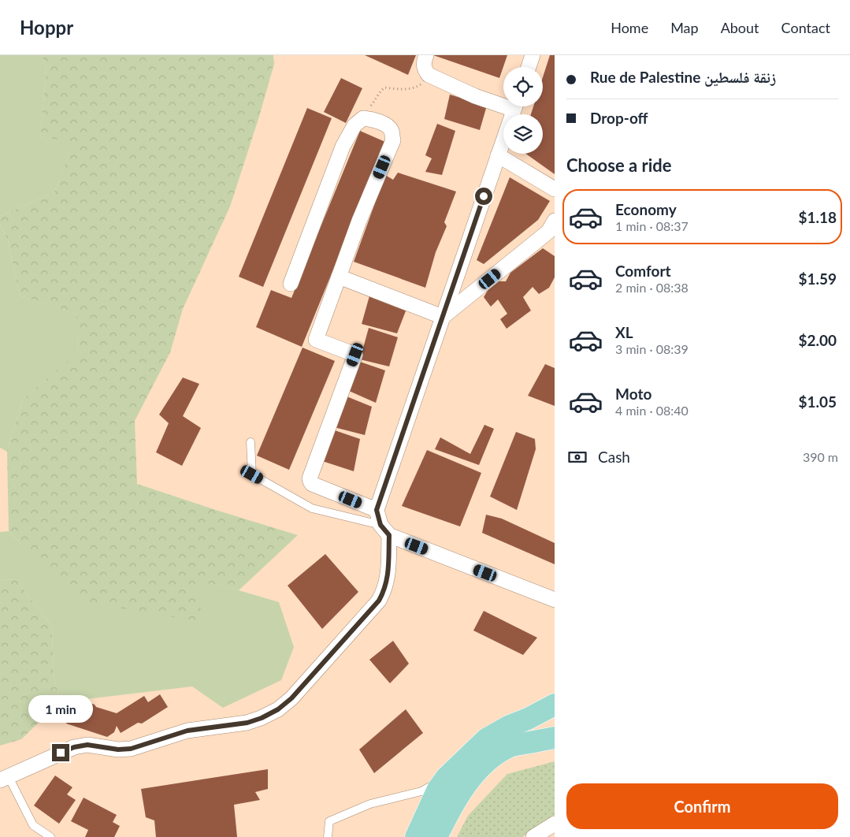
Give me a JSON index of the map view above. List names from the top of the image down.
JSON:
{
  "page": {
    "header": "Hoppr",
    "nav": [
      "Home",
      "Map",
      "About",
      "Contact"
    ],
    "banner": ["Rue de Palestine زنقة فلسطين", "Drop-off"],
    "heading": "Choose a ride",
    "list": [
      {
        "name": "Economy",
        "note": "1 min · 08:37",
        "value": "$1.18"
      },
      {
        "name": "Comfort",
        "note": "2 min · 08:38",
        "value": "$1.59"
      },
      {
        "name": "XL",
        "note": "3 min · 08:39",
        "value": "$2.00"
      },
      {
        "name": "Moto",
        "note": "4 min · 08:40",
        "value": "$1.05"
      }
    ],
    "pay": ["Cash", "390 m"],
    "bubble": "1 min",
    "buttons": "Confirm"
  }
}
